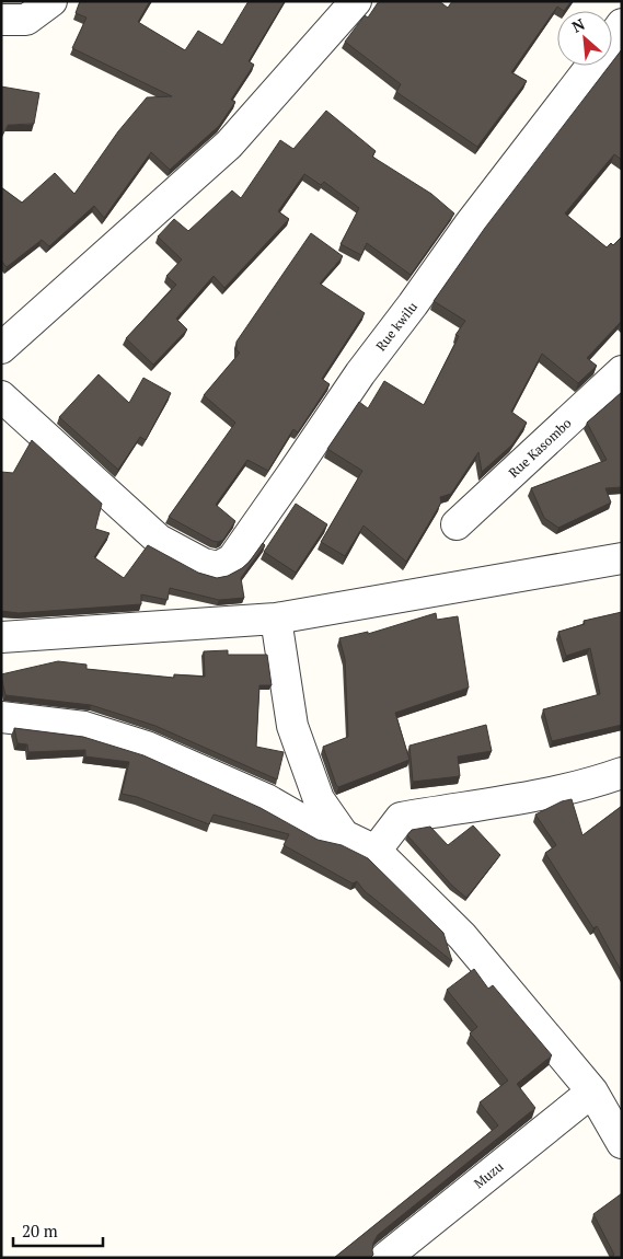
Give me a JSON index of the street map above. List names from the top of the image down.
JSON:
{
  "streets": {
    "street": ["Rue kwilu", "Rue Kasombo", "Muzu"]
  },
  "scale_bar": "20 m",
  "north": "top left"
}
